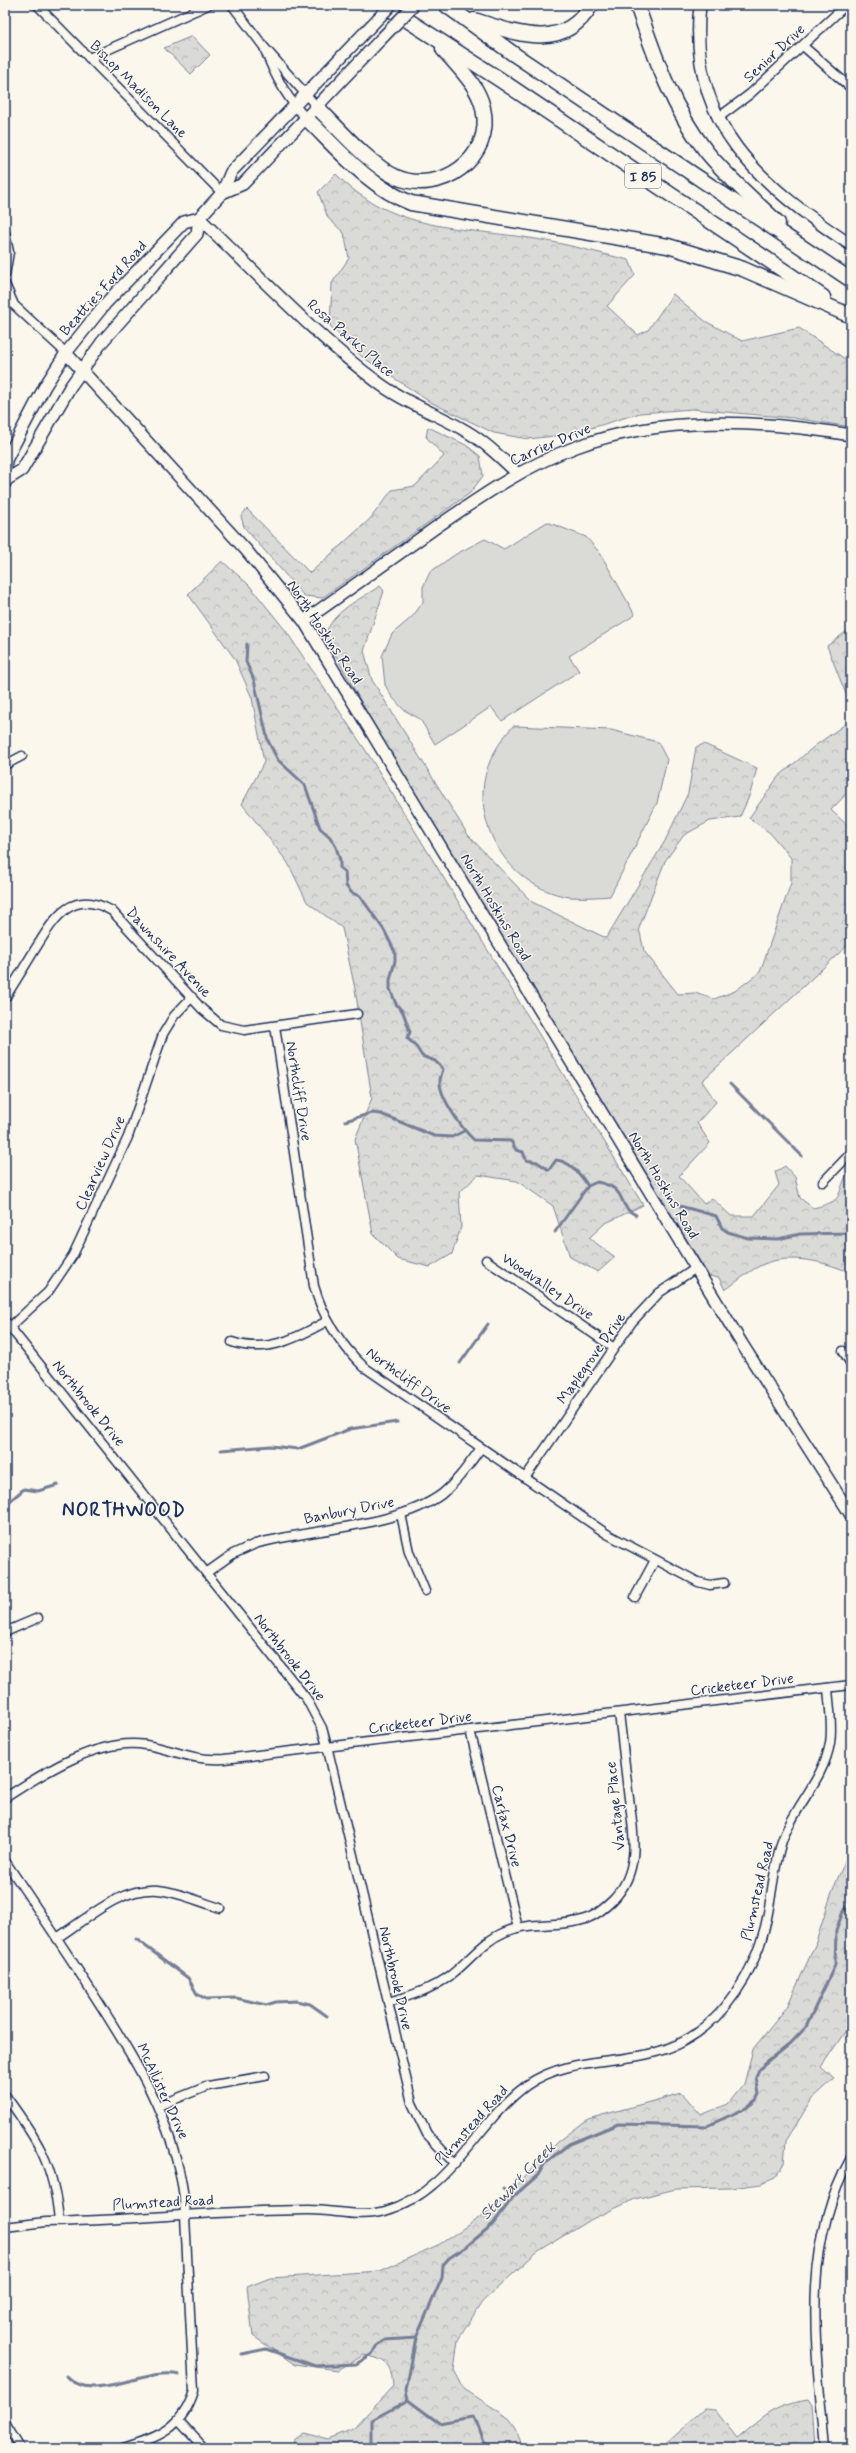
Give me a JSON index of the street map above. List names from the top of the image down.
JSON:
{
  "streets": {
    "highway": ["I 85"],
    "street": [
      "Senior Drive",
      "Bishop Madison Lane",
      "Beatties Ford Road",
      "Rosa Parks Place",
      "Carrier Drive",
      "North Hoskins Road",
      "Dawnshire Avenue",
      "Northcliff Drive",
      "Clearview Drive",
      "Woodvalley Drive",
      "Maplegrove Drive",
      "Northbrook Drive",
      "Banbury Drive",
      "Cricketeer Drive",
      "Vantage Place",
      "Carfax Drive",
      "Plumstead Road",
      "McAllister Drive"
    ]
  },
  "crossings": [
    ["Bishop Madison Lane", "Beatties Ford Road"],
    ["Beatties Ford Road", "Rosa Parks Place"],
    ["Beatties Ford Road", "North Hoskins Road"],
    ["Rosa Parks Place", "Carrier Drive"],
    ["Carrier Drive", "North Hoskins Road"],
    ["North Hoskins Road", "Maplegrove Drive"],
    ["Dawnshire Avenue", "Northcliff Drive"],
    ["Dawnshire Avenue", "Clearview Drive"],
    ["Northcliff Drive", "Maplegrove Drive"],
    ["Northcliff Drive", "Banbury Drive"],
    ["Clearview Drive", "Northbrook Drive"],
    ["Woodvalley Drive", "Maplegrove Drive"],
    ["Northbrook Drive", "Banbury Drive"],
    ["Northbrook Drive", "Cricketeer Drive"],
    ["Northbrook Drive", "Vantage Place"],
    ["Northbrook Drive", "Plumstead Road"],
    ["Cricketeer Drive", "Vantage Place"],
    ["Cricketeer Drive", "Carfax Drive"],
    ["Cricketeer Drive", "Plumstead Road"],
    ["Vantage Place", "Carfax Drive"],
    ["Plumstead Road", "McAllister Drive"]
  ],
  "districts": ["NORTHWOOD"],
  "water": ["Stewart Creek"]
}
